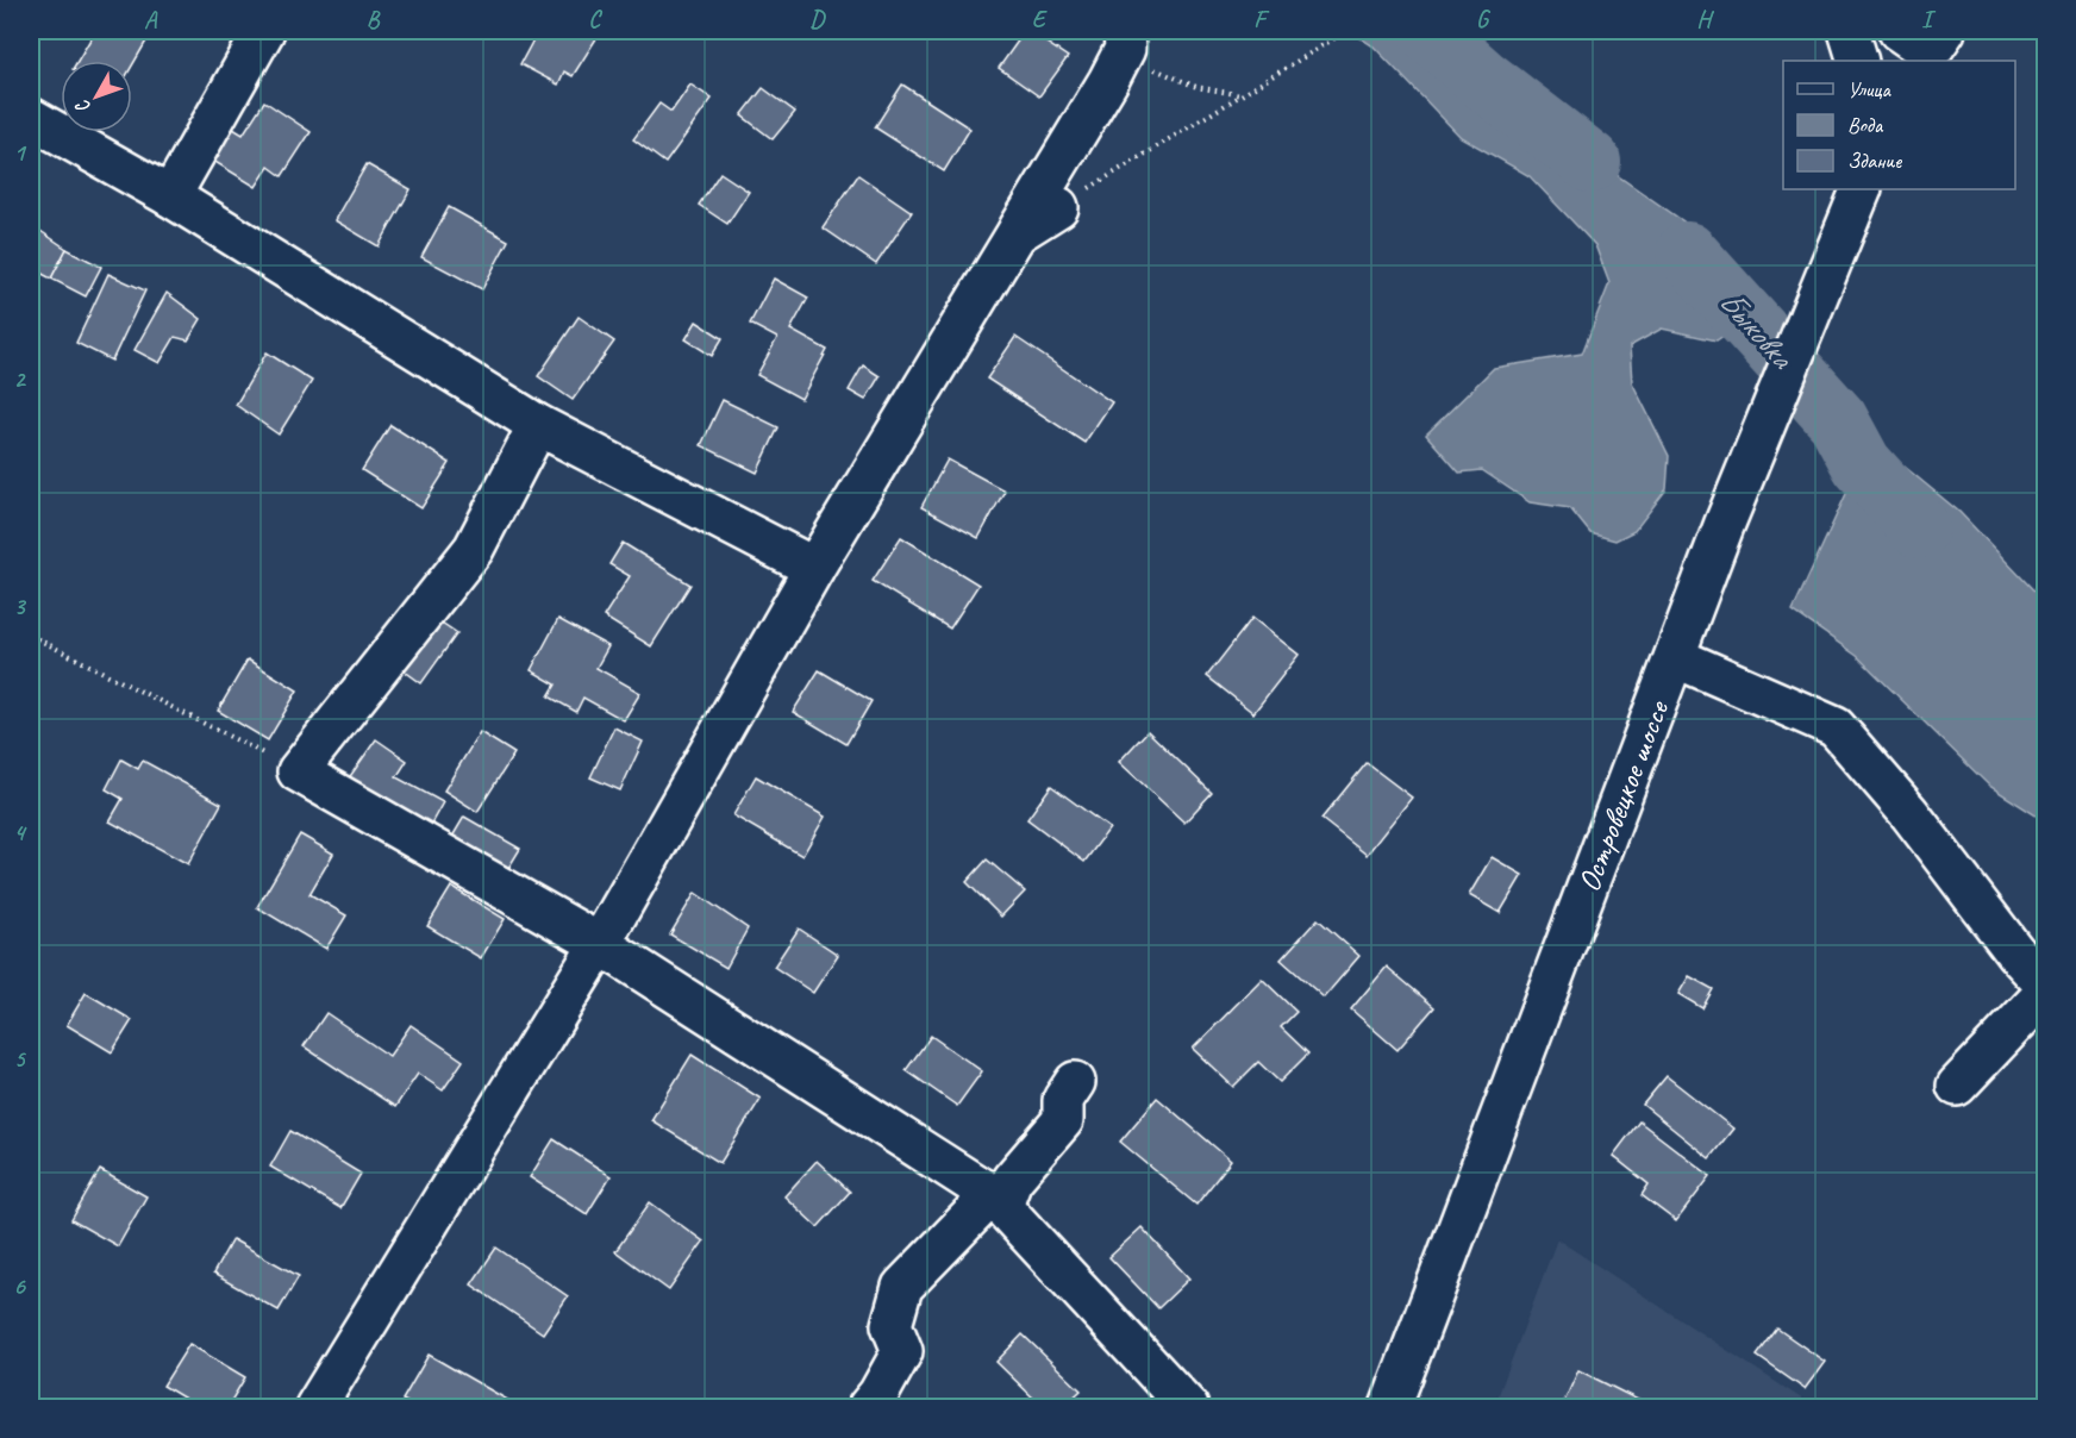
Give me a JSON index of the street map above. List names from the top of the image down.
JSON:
{
  "streets": {
    "street": ["Островецкое шоссе"]
  },
  "water": ["Быковка"],
  "legend": ["Улица", "Вода", "Здание"],
  "north": "bottom left",
  "grid": {
    "columns": [
      "A",
      "B",
      "C",
      "D",
      "E",
      "F",
      "G",
      "H",
      "I"
    ],
    "rows": [
      "1",
      "2",
      "3",
      "4",
      "5",
      "6"
    ]
  }
}
